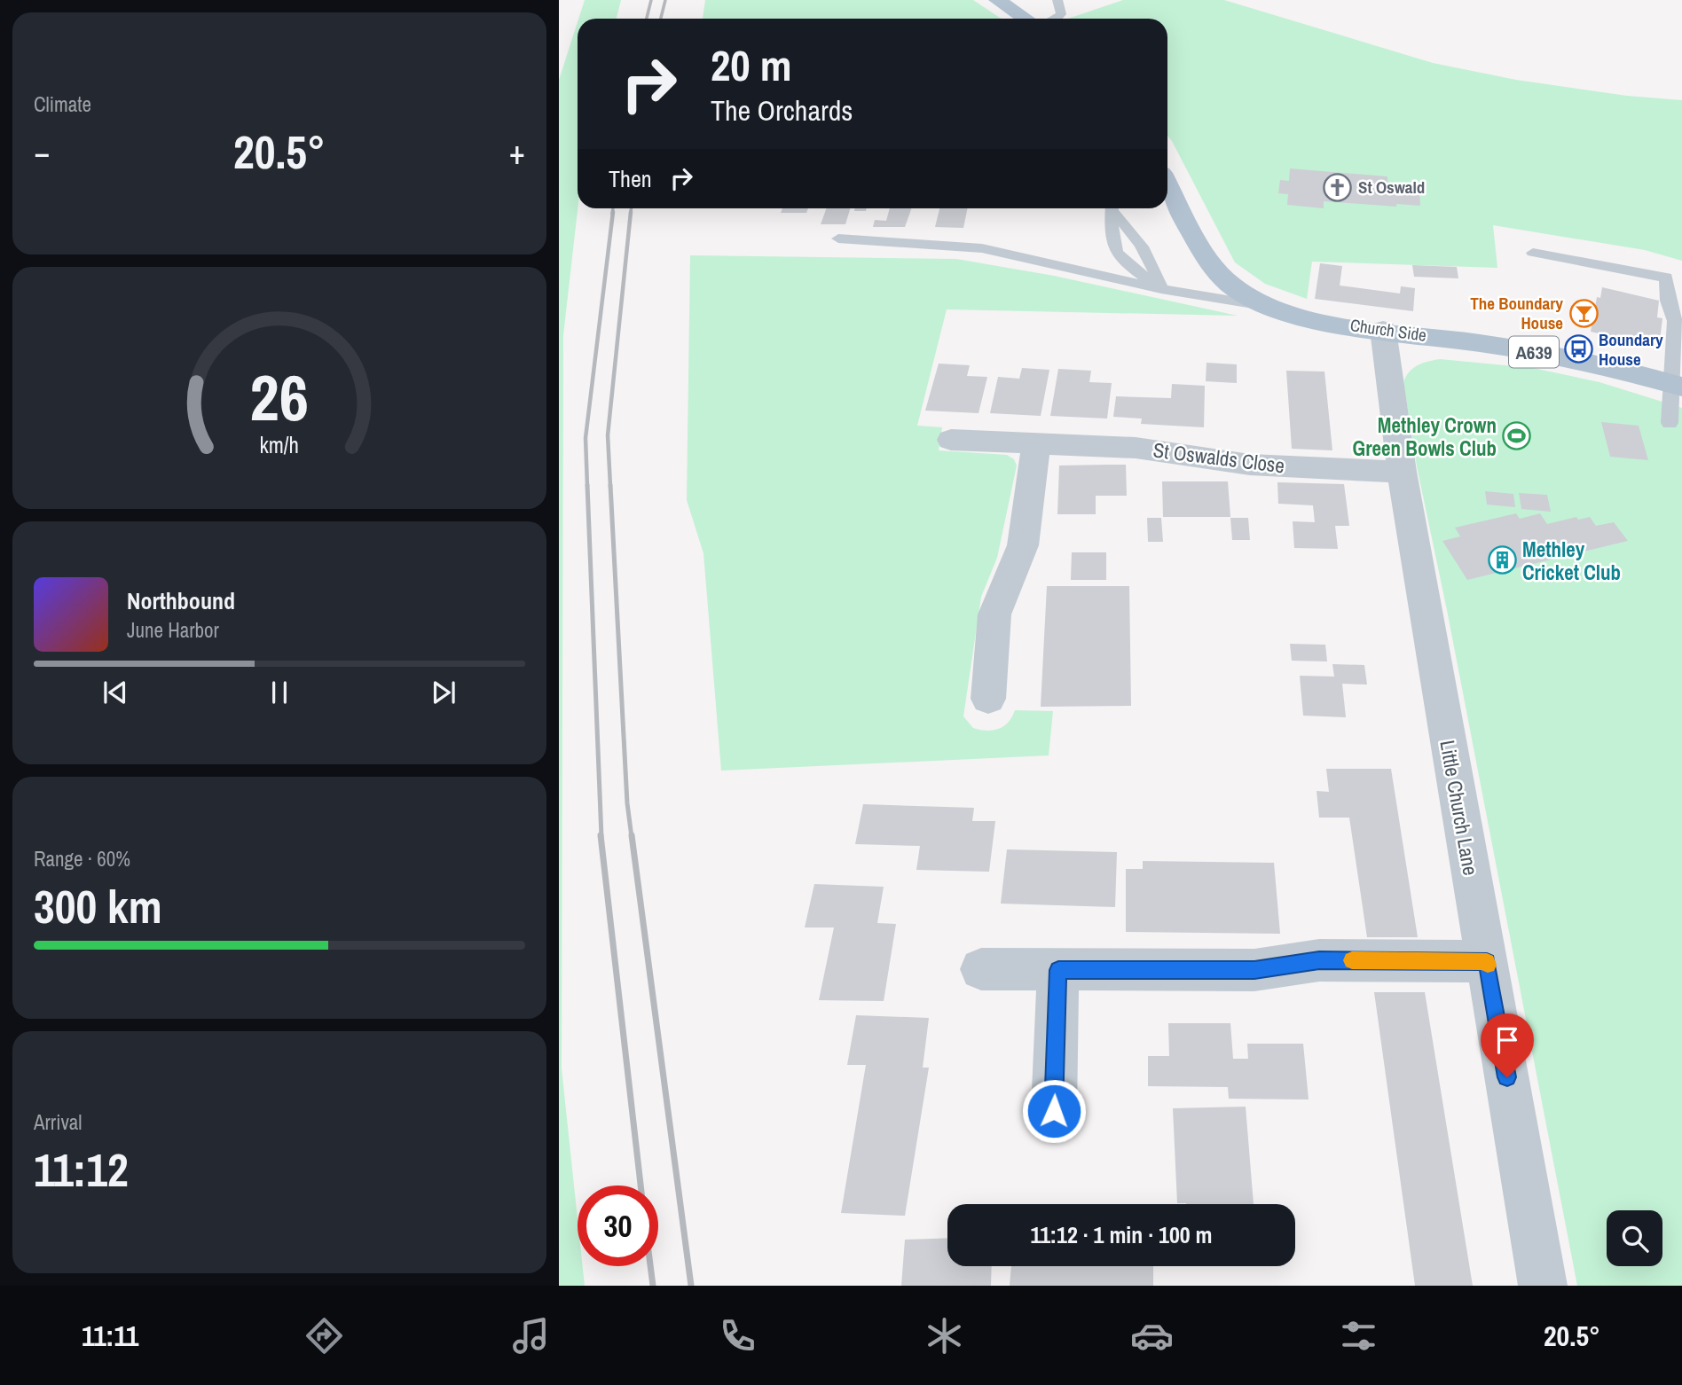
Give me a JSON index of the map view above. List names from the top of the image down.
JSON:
{
  "streets": {
    "main road": ["Church Side", "A639"],
    "street": ["St Oswalds Close", "Little Church Lane"]
  },
  "crossings": [
    ["Church Side", "Little Church Lane"],
    ["St Oswalds Close", "Little Church Lane"]
  ],
  "places": {
    "church": ["St Oswald"],
    "bar": ["The Boundary House"],
    "bus stop": ["Boundary House"],
    "sports": ["Methley Crown Green Bowls Club"],
    "building": ["Methley Cricket Club"]
  },
  "page": {
    "tile": [
      "Climate",
      ["Range · 60%", "300 km"],
      ["Arrival", "11:12"]
    ],
    "turn": ["20 m", "The Orchards"],
    "heat": ["−", "20.5°", "+"],
    "then": "Then",
    "song": ["Northbound", "June Harbor"],
    "limit": "30",
    "trip": "11:12 · 1 min · 100 m",
    "tabs": ["11:11", "20.5°"],
    "gauge": ["26", "km/h"]
  }
}
